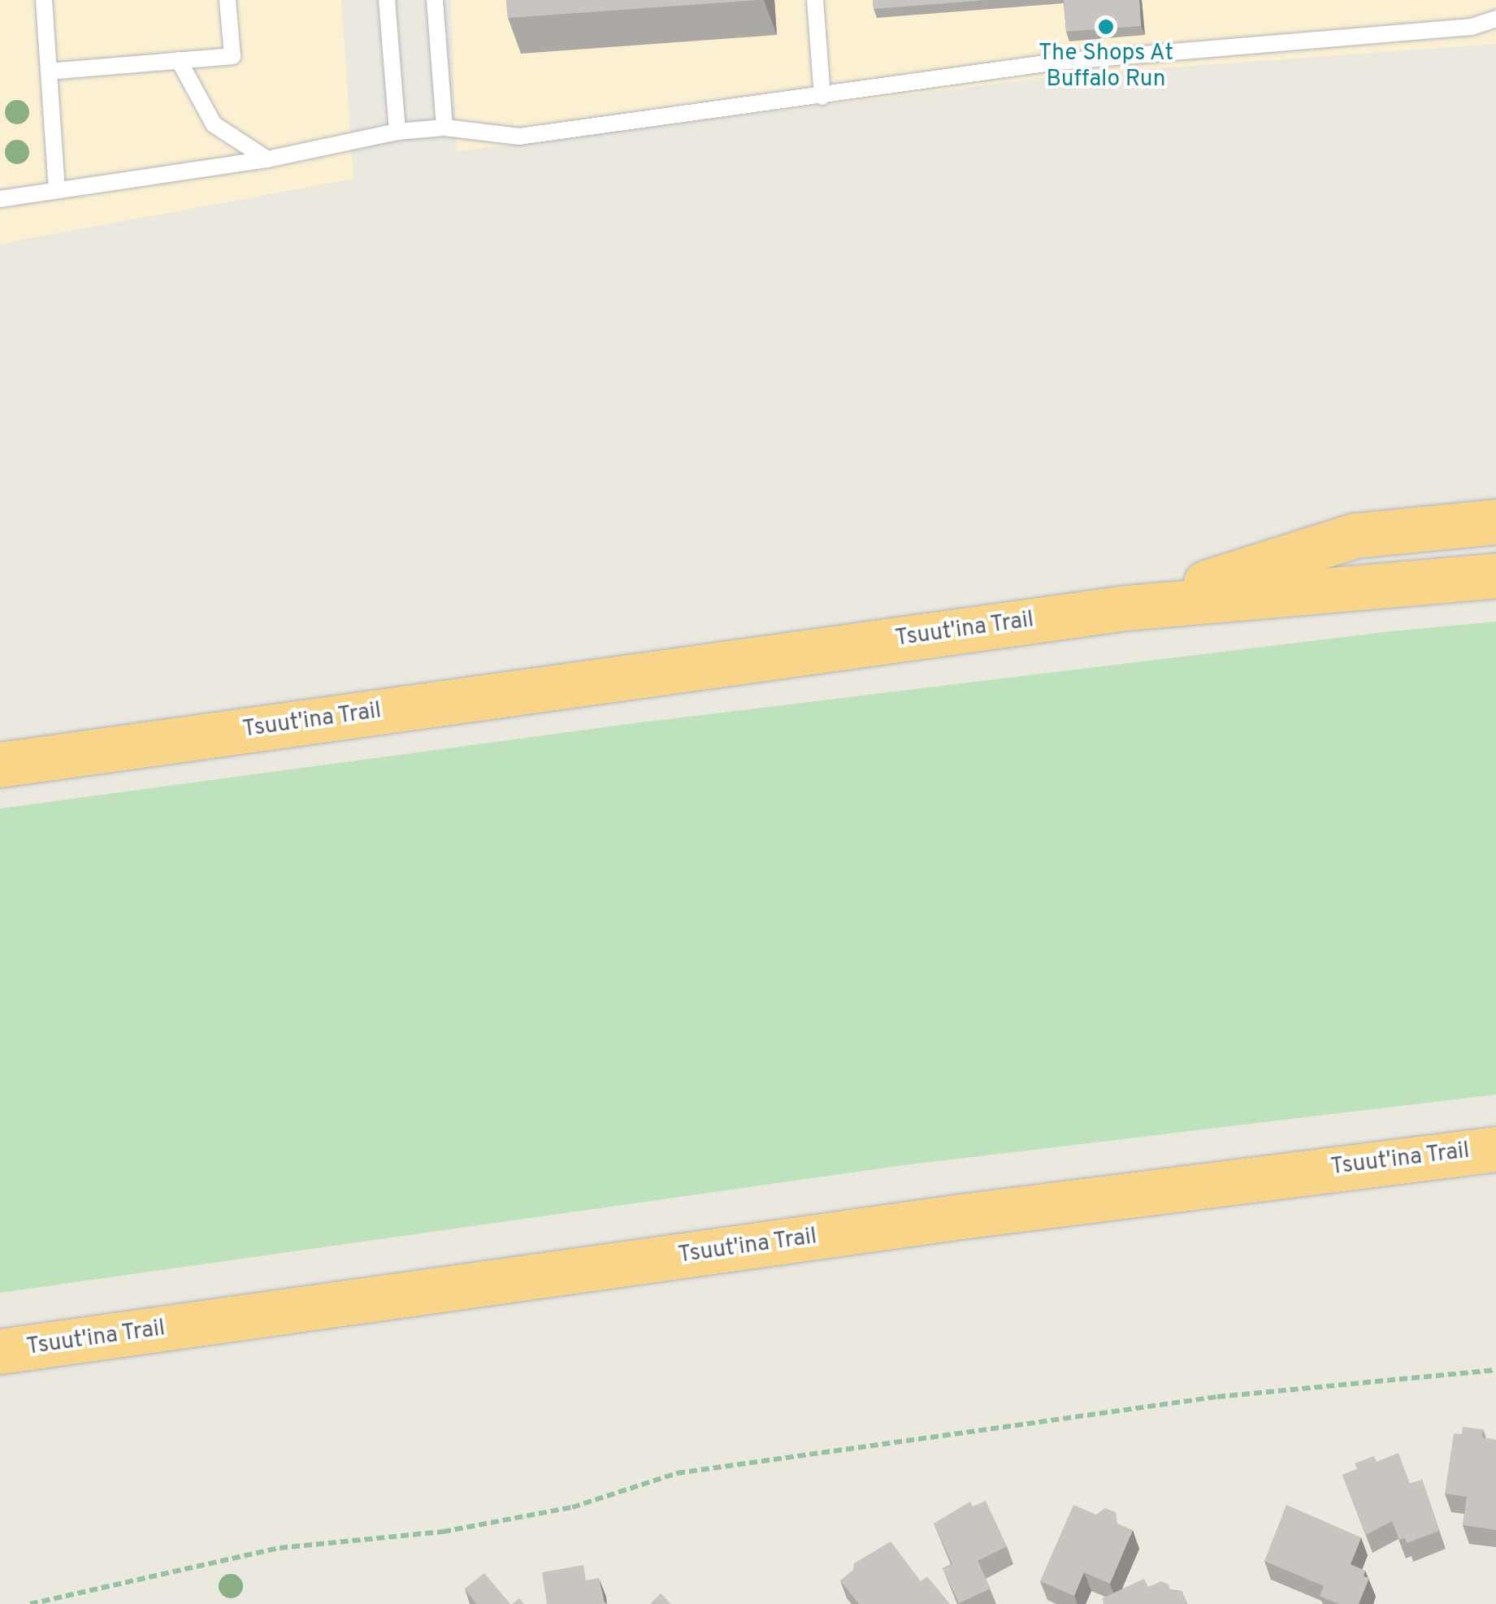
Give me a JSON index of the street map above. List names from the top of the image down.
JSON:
{
  "streets": {
    "highway": ["Tsuut'ina Trail"]
  },
  "places": ["The Shops At Buffalo Run"]
}
